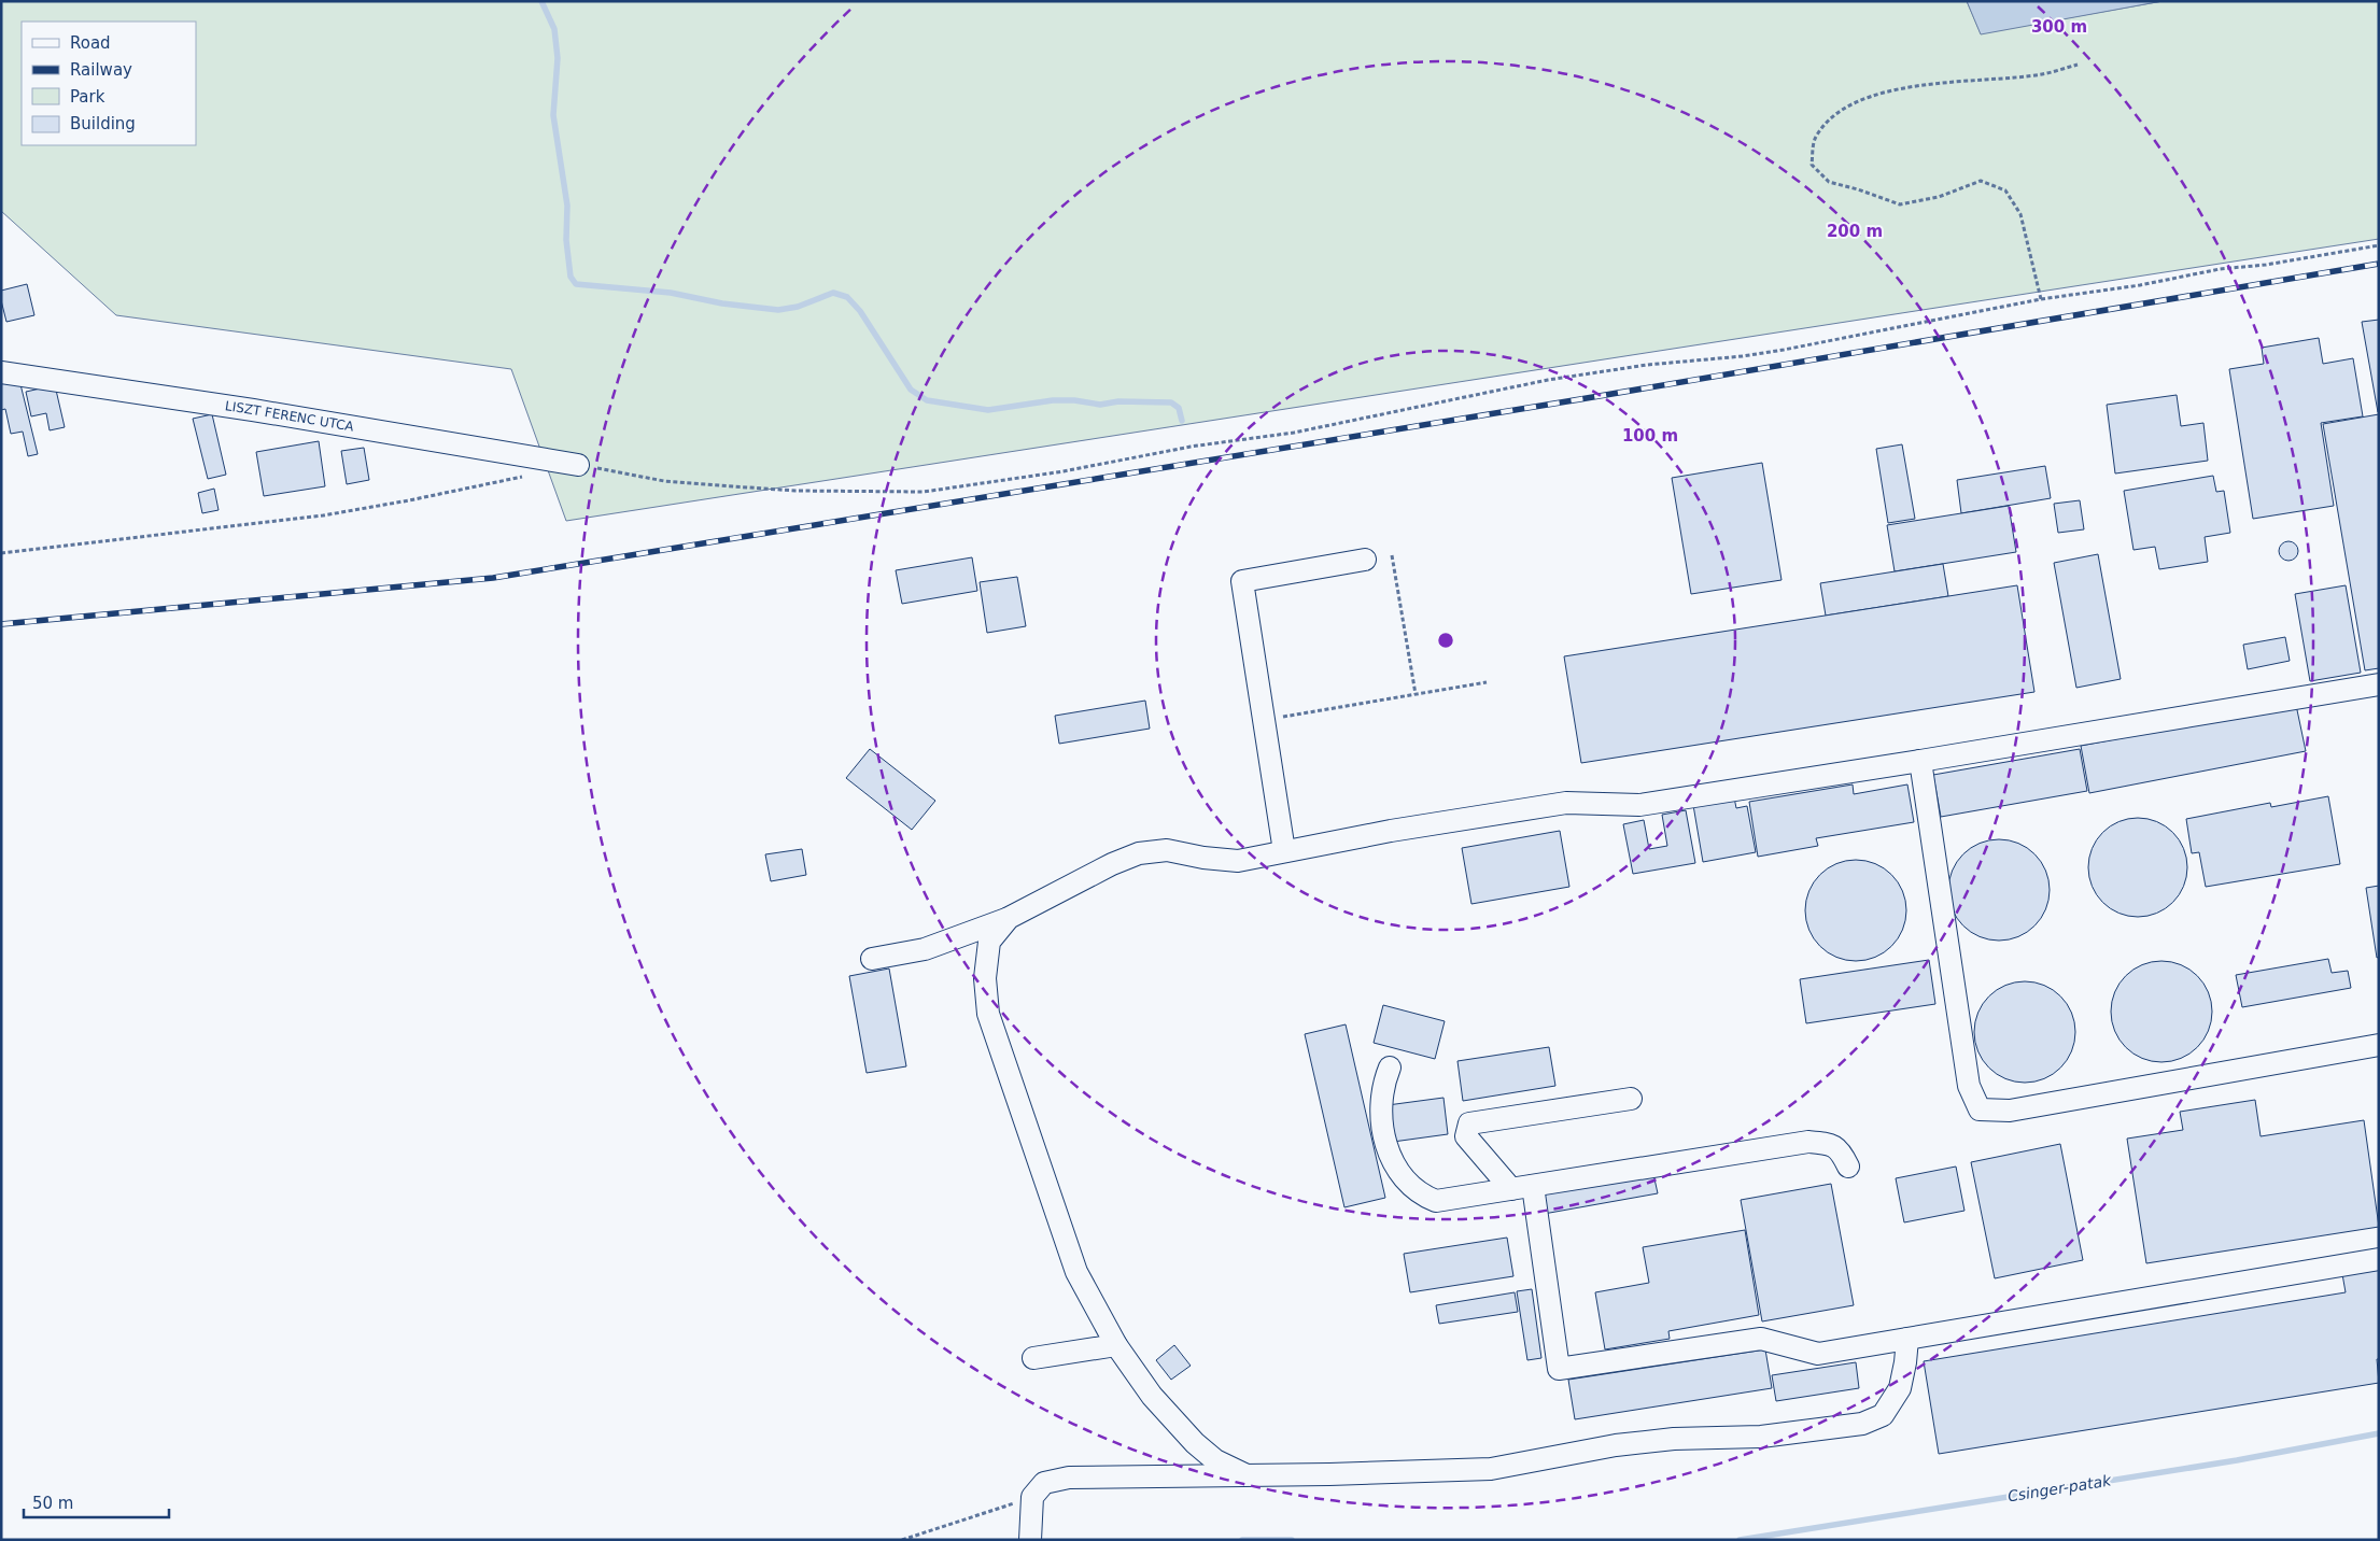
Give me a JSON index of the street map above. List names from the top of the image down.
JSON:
{
  "streets": {
    "street": ["LISZT FERENC UTCA"]
  },
  "water": ["Csinger-patak"],
  "legend": [
    "Road",
    "Railway",
    "Park",
    "Building"
  ],
  "scale_bar": "50 m",
  "rings": ["300 m", "200 m", "100 m"]
}
